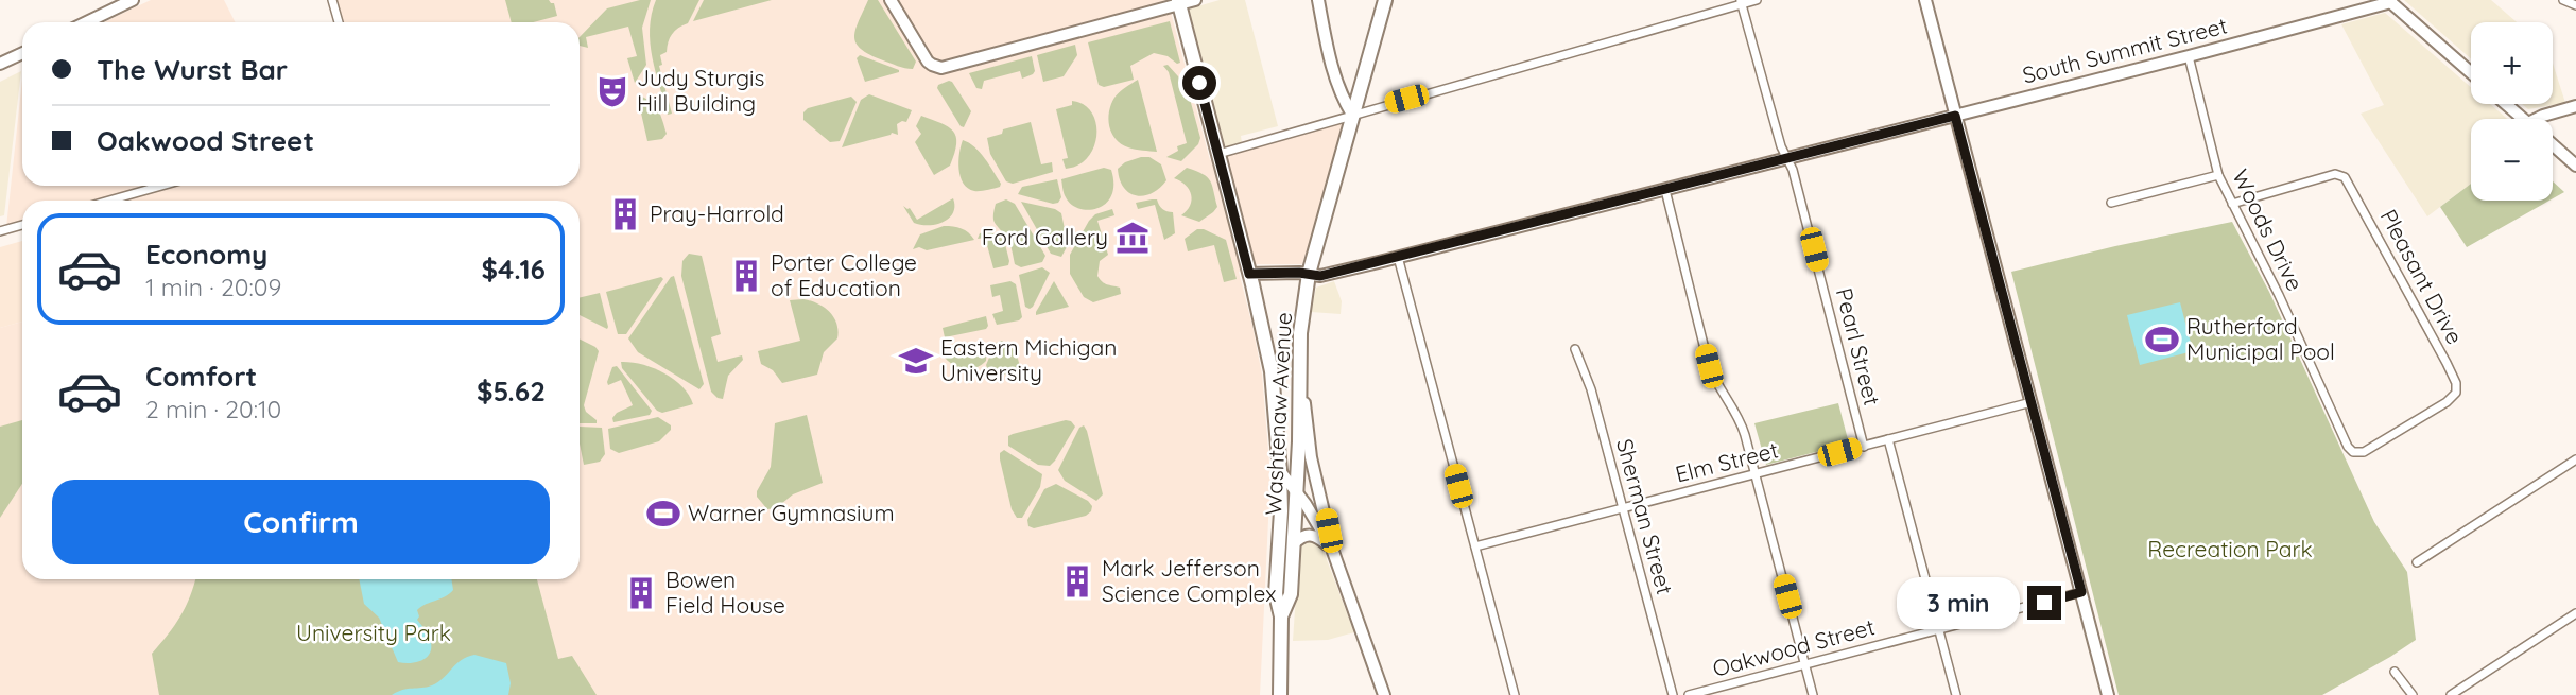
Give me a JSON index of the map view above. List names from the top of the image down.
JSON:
{
  "streets": {
    "main road": ["Washtenaw Avenue"],
    "street": [
      "South Summit Street",
      "Woods Drive",
      "Pleasant Drive",
      "Pearl Street",
      "Elm Street",
      "Sherman Street",
      "Oakwood Street"
    ]
  },
  "crossings": [
    ["South Summit Street", "Woods Drive"],
    ["South Summit Street", "Pearl Street"],
    ["South Summit Street", "Washtenaw Avenue"],
    ["Woods Drive", "Pleasant Drive"],
    ["Pearl Street", "Elm Street"],
    ["Elm Street", "Sherman Street"]
  ],
  "parks": ["Recreation Park", "University Park"],
  "places": {
    "theatre": ["Judy Sturgis Hill Building"],
    "building": [
      "Pray-Harrold",
      "Porter College of Education",
      "Mark Jefferson Science Complex",
      "Bowen Field House"
    ],
    "museum": ["Ford Gallery"],
    "sports": ["Rutherford Municipal Pool", "Warner Gymnasium"],
    "school or university": ["Eastern Michigan University"]
  },
  "page": {
    "map_buttons": ["+", "−"],
    "banner": ["The Wurst Bar", "Oakwood Street"],
    "list": [
      {
        "name": "Economy",
        "note": "1 min · 20:09",
        "value": "$4.16"
      },
      {
        "name": "Comfort",
        "note": "2 min · 20:10",
        "value": "$5.62"
      }
    ],
    "buttons": "Confirm",
    "bubble": "3 min"
  }
}
